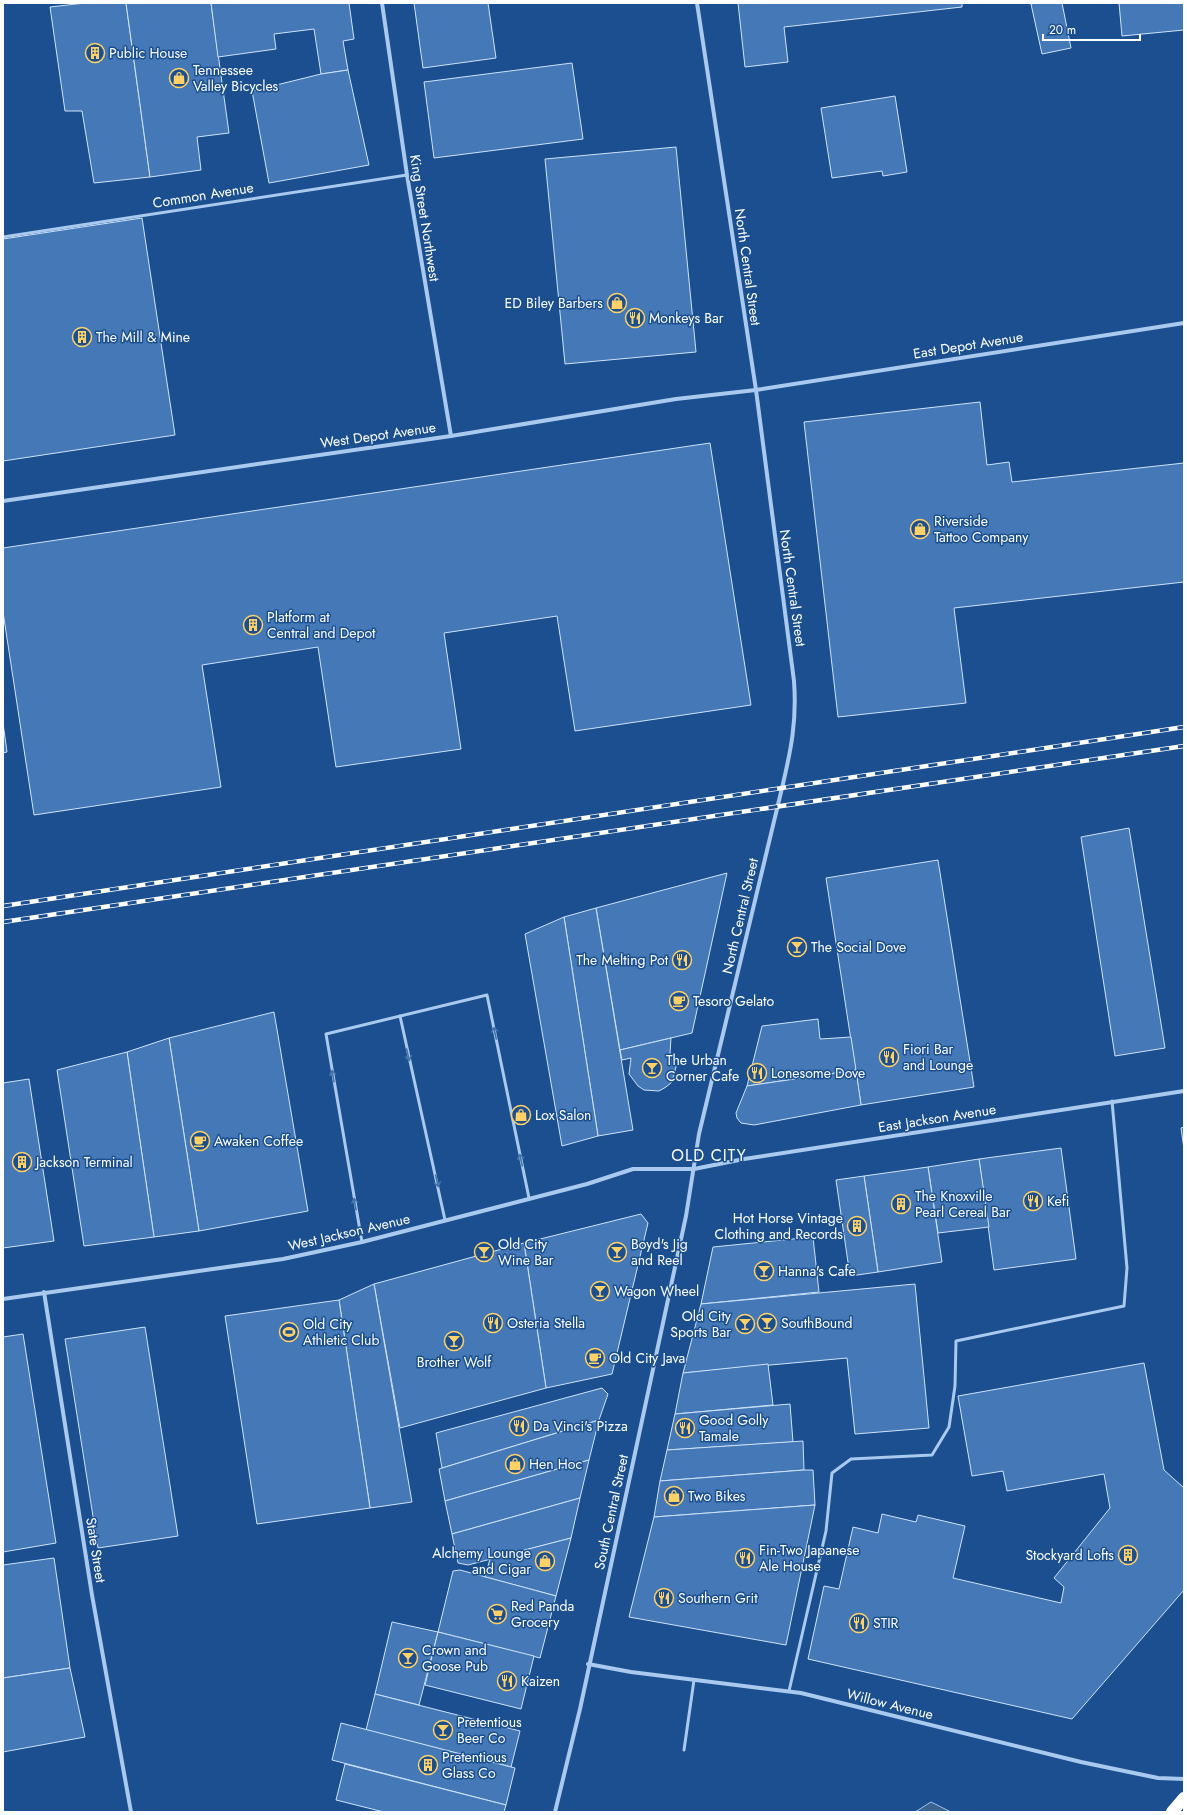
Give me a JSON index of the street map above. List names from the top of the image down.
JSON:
{
  "streets": {
    "street": [
      "King Street Northwest",
      "North Central Street",
      "East Depot Avenue",
      "West Depot Avenue",
      "East Jackson Avenue",
      "West Jackson Avenue",
      "South Central Street",
      "State Street",
      "Willow Avenue"
    ],
    "lane": ["Common Avenue"]
  },
  "crossings": [
    ["Common Avenue", "King Street Northwest"],
    ["King Street Northwest", "West Depot Avenue"],
    ["North Central Street", "East Depot Avenue"],
    ["North Central Street", "West Depot Avenue"],
    ["North Central Street", "East Jackson Avenue"],
    ["North Central Street", "West Jackson Avenue"],
    ["North Central Street", "South Central Street"],
    ["East Depot Avenue", "West Depot Avenue"],
    ["East Jackson Avenue", "West Jackson Avenue"],
    ["East Jackson Avenue", "South Central Street"],
    ["West Jackson Avenue", "South Central Street"],
    ["West Jackson Avenue", "State Street"],
    ["South Central Street", "Willow Avenue"]
  ],
  "districts": ["OLD CITY"],
  "places": {
    "building": [
      "Public House",
      "The Mill & Mine",
      "Platform at Central and Depot",
      "Jackson Terminal",
      "The Knoxville Pearl Cereal Bar",
      "Hot Horse Vintage Clothing and Records",
      "Stockyard Lofts",
      "Pretentious Glass Co"
    ],
    "shop": [
      "Tennessee Valley Bicycles",
      "ED Biley Barbers",
      "Riverside Tattoo Company",
      "Lox Salon",
      "Hen Hoc",
      "Two Bikes",
      "Alchemy Lounge and Cigar"
    ],
    "restaurant": [
      "Monkeys Bar",
      "The Melting Pot",
      "Fiori Bar and Lounge",
      "Lonesome Dove",
      "Kefi",
      "Osteria Stella",
      "Da Vinci's Pizza",
      "Good Golly Tamale",
      "Fin-Two Japanese Ale House",
      "Southern Grit",
      "STIR",
      "Kaizen"
    ],
    "bar": [
      "The Social Dove",
      "The Urban Corner Cafe",
      "Old City Wine Bar",
      "Boyd's Jig and Reel",
      "Hanna's Cafe",
      "Wagon Wheel",
      "SouthBound",
      "Old City Sports Bar",
      "Brother Wolf",
      "Crown and Goose Pub",
      "Pretentious Beer Co"
    ],
    "cafe": ["Tesoro Gelato", "Awaken Coffee", "Old City Java"],
    "sports": ["Old City Athletic Club"],
    "supermarket": ["Red Panda Grocery"]
  },
  "scale_bar": "20 m"
}
